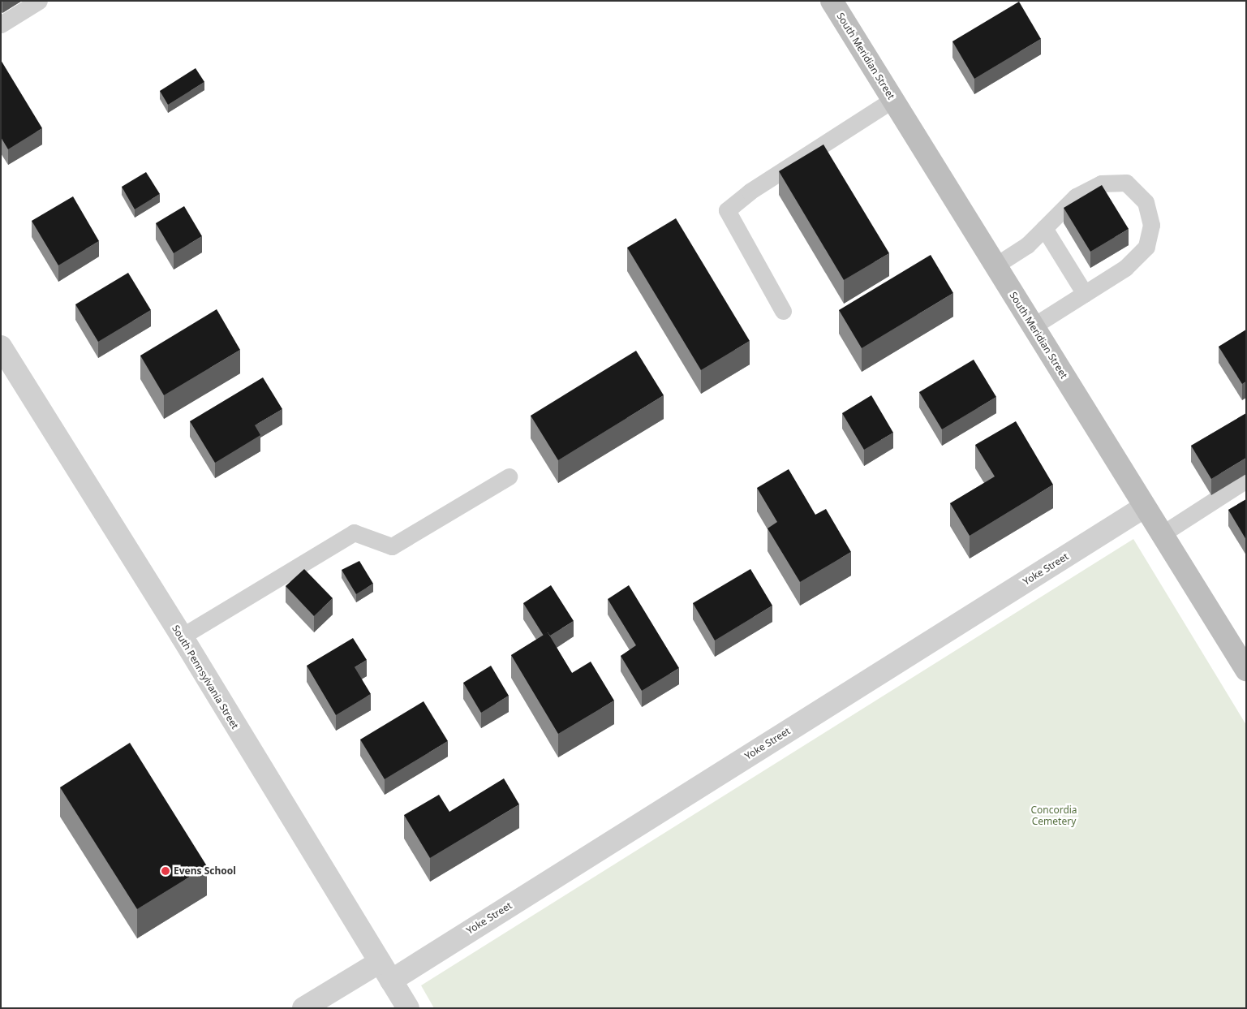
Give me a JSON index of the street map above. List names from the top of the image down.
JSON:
{
  "streets": {
    "main road": ["South Meridian Street"],
    "street": ["Yoke Street", "South Pennsylvania Street"]
  },
  "crossings": [
    ["South Meridian Street", "Yoke Street"],
    ["Yoke Street", "South Pennsylvania Street"]
  ],
  "parks": ["Concordia Cemetery"],
  "places": ["Evens School"]
}
